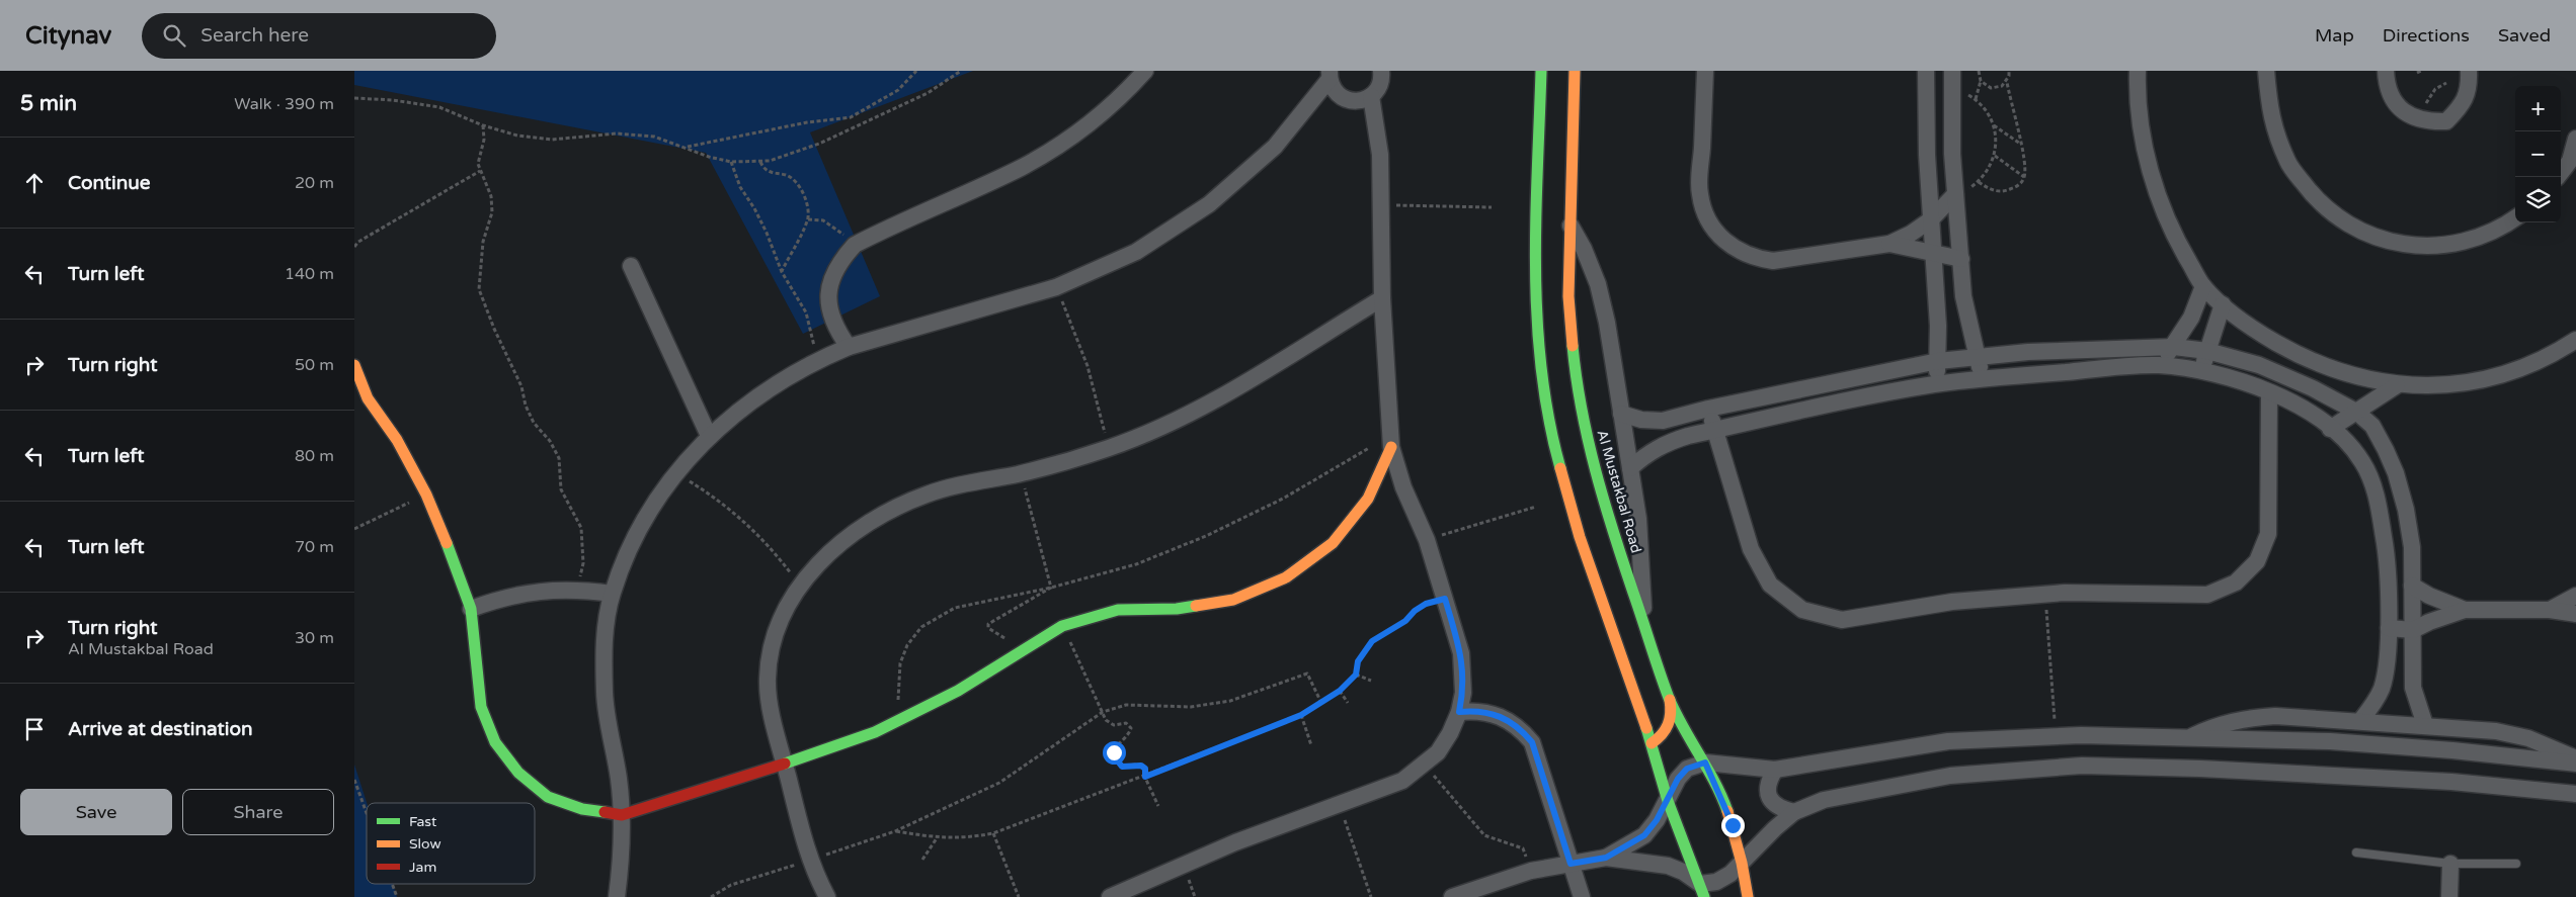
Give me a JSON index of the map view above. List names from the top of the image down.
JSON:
{
  "streets": {
    "main road": ["Al Mustakbal Road"]
  },
  "legend": ["Fast", "Slow", "Jam"],
  "page": {
    "header": "Citynav",
    "search": "Search here",
    "nav": ["Map", "Directions", "Saved"],
    "heading": ["5 min", "Walk · 390 m"],
    "map_buttons": ["+", "−"],
    "list": [
      ["Continue", "20 m"],
      ["Turn left", "140 m"],
      ["Turn right", "50 m"],
      ["Turn left", "80 m"],
      ["Turn left", "70 m"],
      ["Turn right", "Al Mustakbal Road", "30 m"],
      "Arrive at destination"
    ],
    "buttons": ["Save", "Share"]
  }
}
